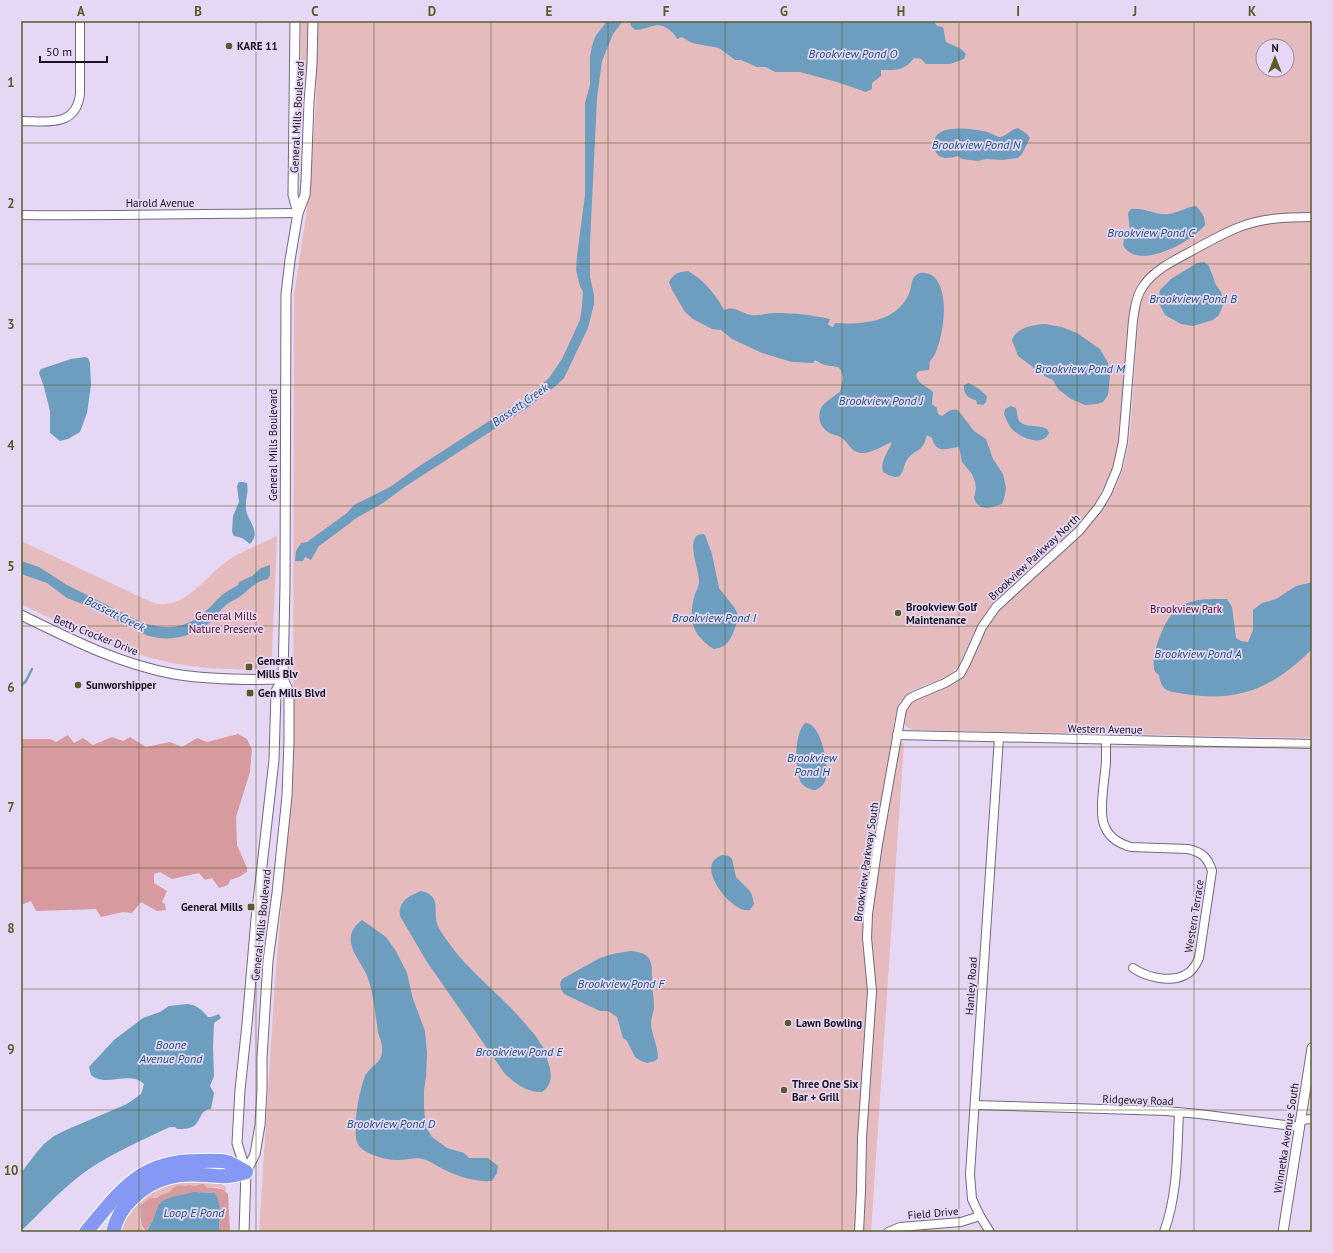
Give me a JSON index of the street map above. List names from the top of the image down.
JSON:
{
  "streets": {
    "street": [
      "General Mills Boulevard",
      "Harold Avenue",
      "Brookview Parkway North",
      "Betty Crocker Drive",
      "Western Avenue",
      "Brookview Parkway South",
      "Western Terrace",
      "Hanley Road",
      "Ridgeway Road",
      "Winnetka Avenue South",
      "Field Drive"
    ]
  },
  "crossings": [
    ["General Mills Boulevard", "Harold Avenue"],
    ["General Mills Boulevard", "Betty Crocker Drive"],
    ["Brookview Parkway North", "Western Avenue"],
    ["Brookview Parkway North", "Brookview Parkway South"],
    ["Western Avenue", "Brookview Parkway South"],
    ["Western Avenue", "Western Terrace"],
    ["Western Avenue", "Hanley Road"],
    ["Hanley Road", "Ridgeway Road"],
    ["Hanley Road", "Field Drive"],
    ["Ridgeway Road", "Winnetka Avenue South"]
  ],
  "water": [
    "Brookview Pond O",
    "Brookview Pond N",
    "Brookview Pond C",
    "Brookview Pond B",
    "Brookview Pond M",
    "Brookview Pond J",
    "Bassett Creek",
    "Brookview Pond I",
    "Brookview Pond A",
    "Brookview Pond H",
    "Brookview Pond F",
    "Boone Avenue Pond",
    "Brookview Pond E",
    "Brookview Pond D",
    "Loop E Pond"
  ],
  "parks": ["Brookview Park", "General Mills Nature Preserve"],
  "places": {
    "other": [
      "KARE 11",
      "Brookview Golf Maintenance",
      "Sunworshipper",
      "Lawn Bowling",
      "Three One Six Bar + Grill"
    ],
    "transit": ["General Mills Blv", "Gen Mills Blvd", "General Mills"]
  },
  "scale_bar": "50 m",
  "north": "top",
  "grid": {
    "columns": [
      "A",
      "B",
      "C",
      "D",
      "E",
      "F",
      "G",
      "H",
      "I",
      "J",
      "K"
    ],
    "rows": [
      "1",
      "2",
      "3",
      "4",
      "5",
      "6",
      "7",
      "8",
      "9",
      "10"
    ]
  }
}
